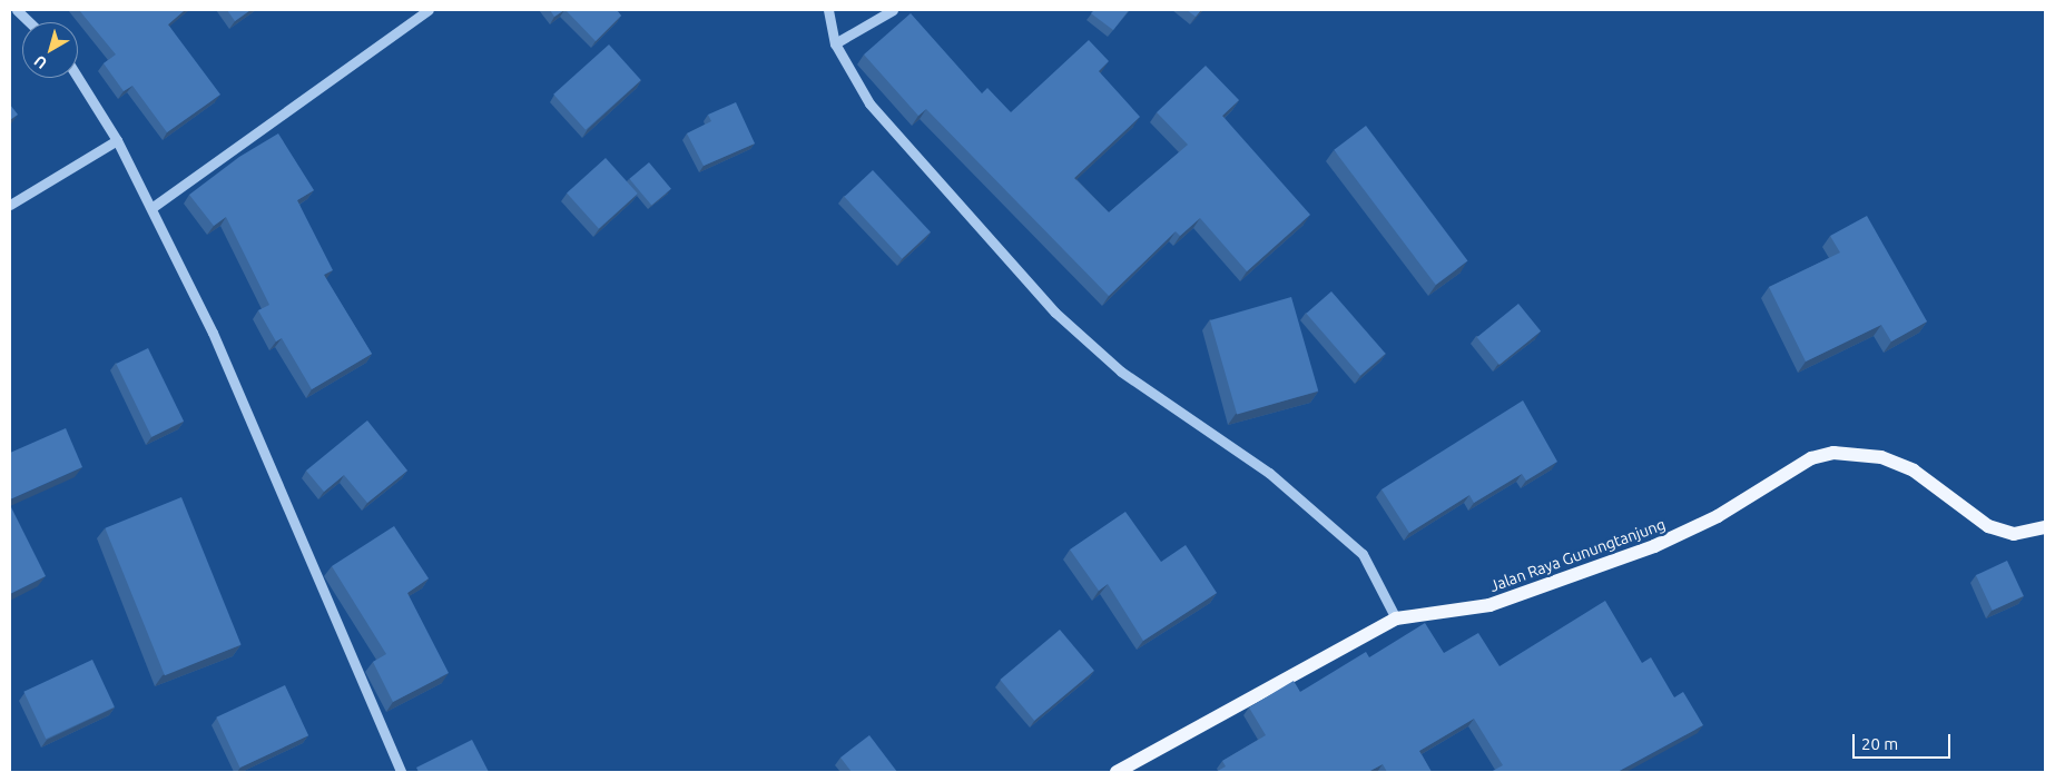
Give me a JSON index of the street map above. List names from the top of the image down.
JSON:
{
  "streets": {
    "main road": ["Jalan Raya Gunungtanjung"]
  },
  "scale_bar": "20 m",
  "north": "bottom left"
}
